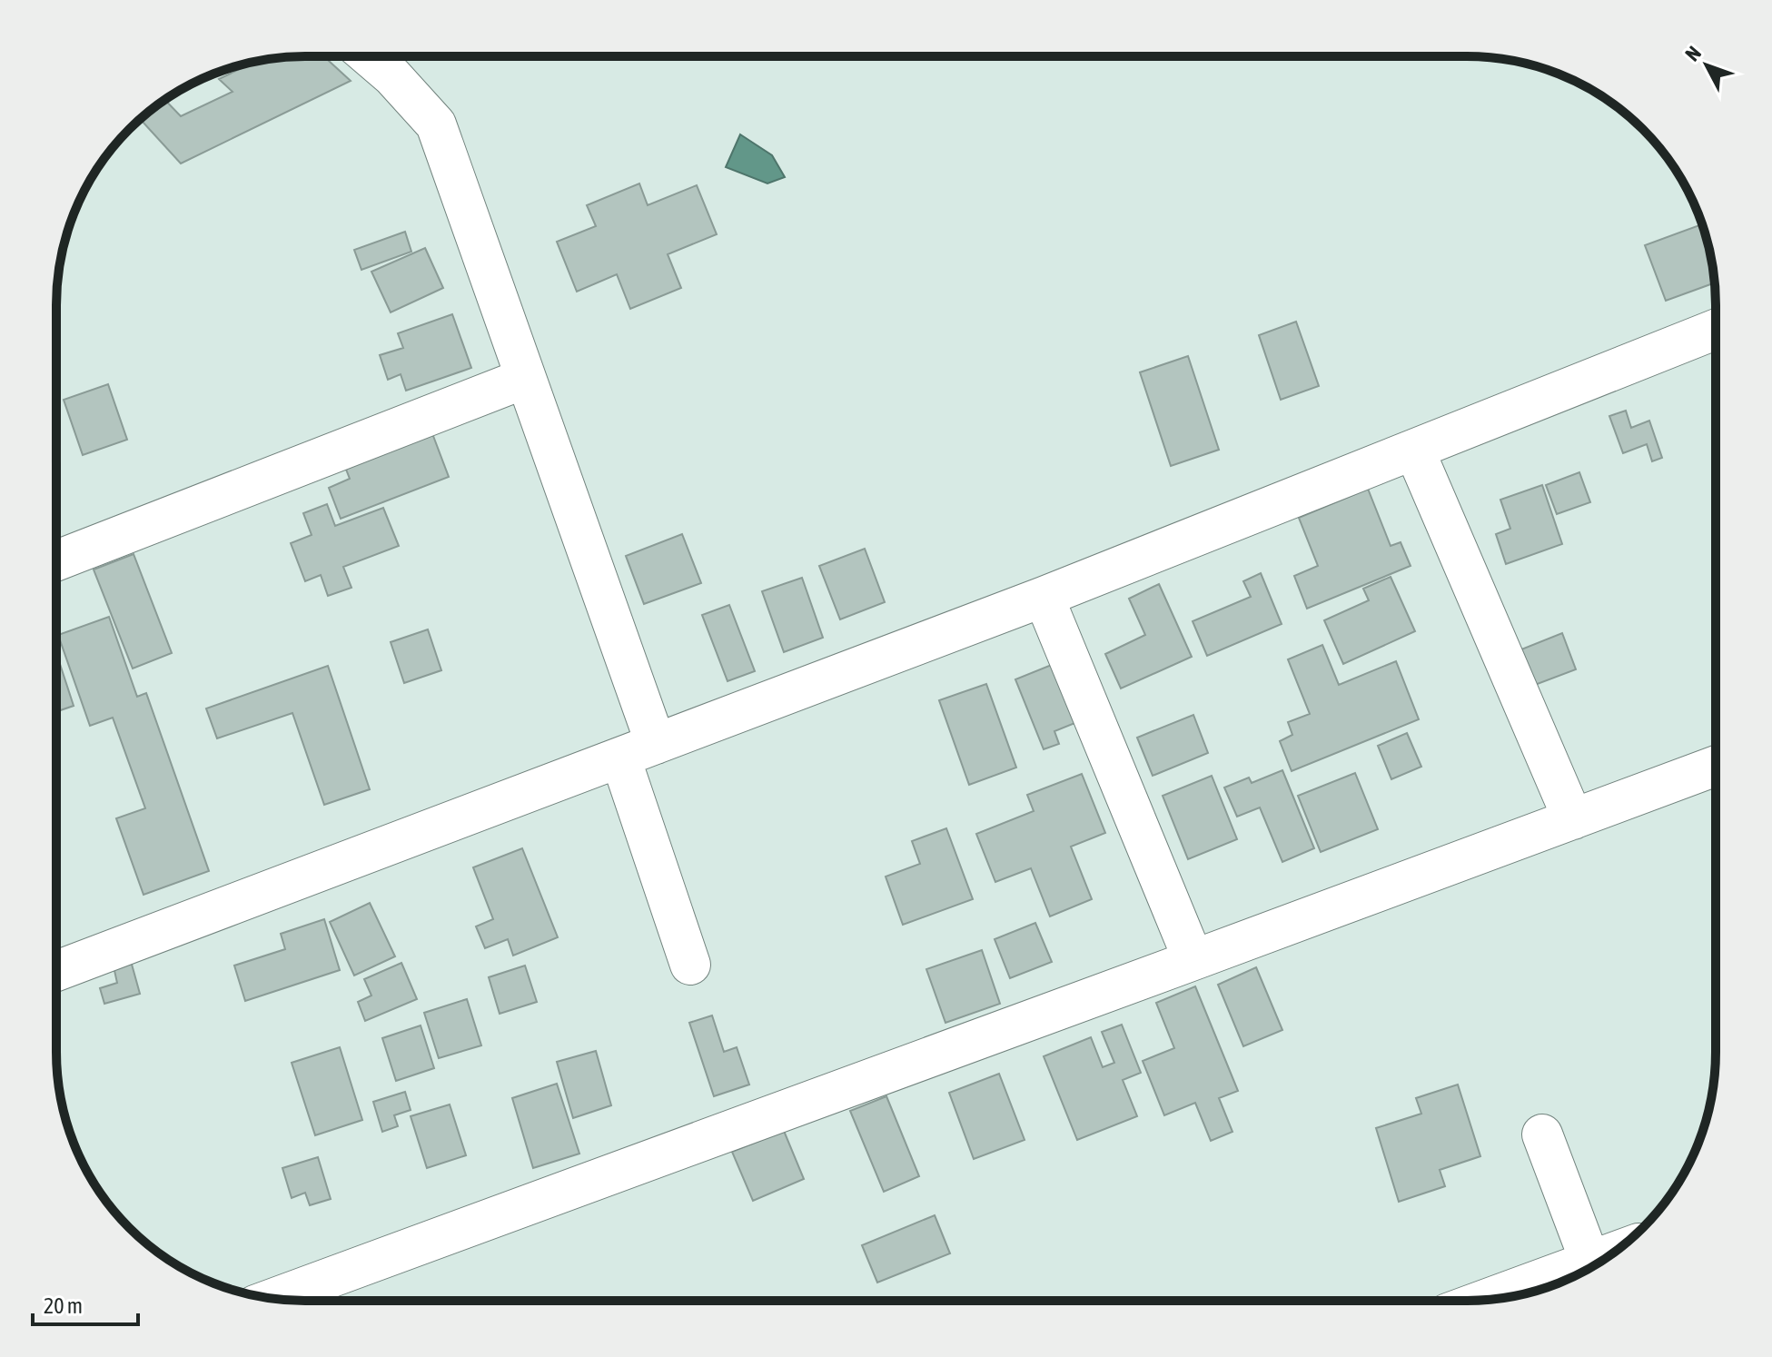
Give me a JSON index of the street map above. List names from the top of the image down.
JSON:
{
  "scale_bar": "20 m",
  "north": "top left"
}
